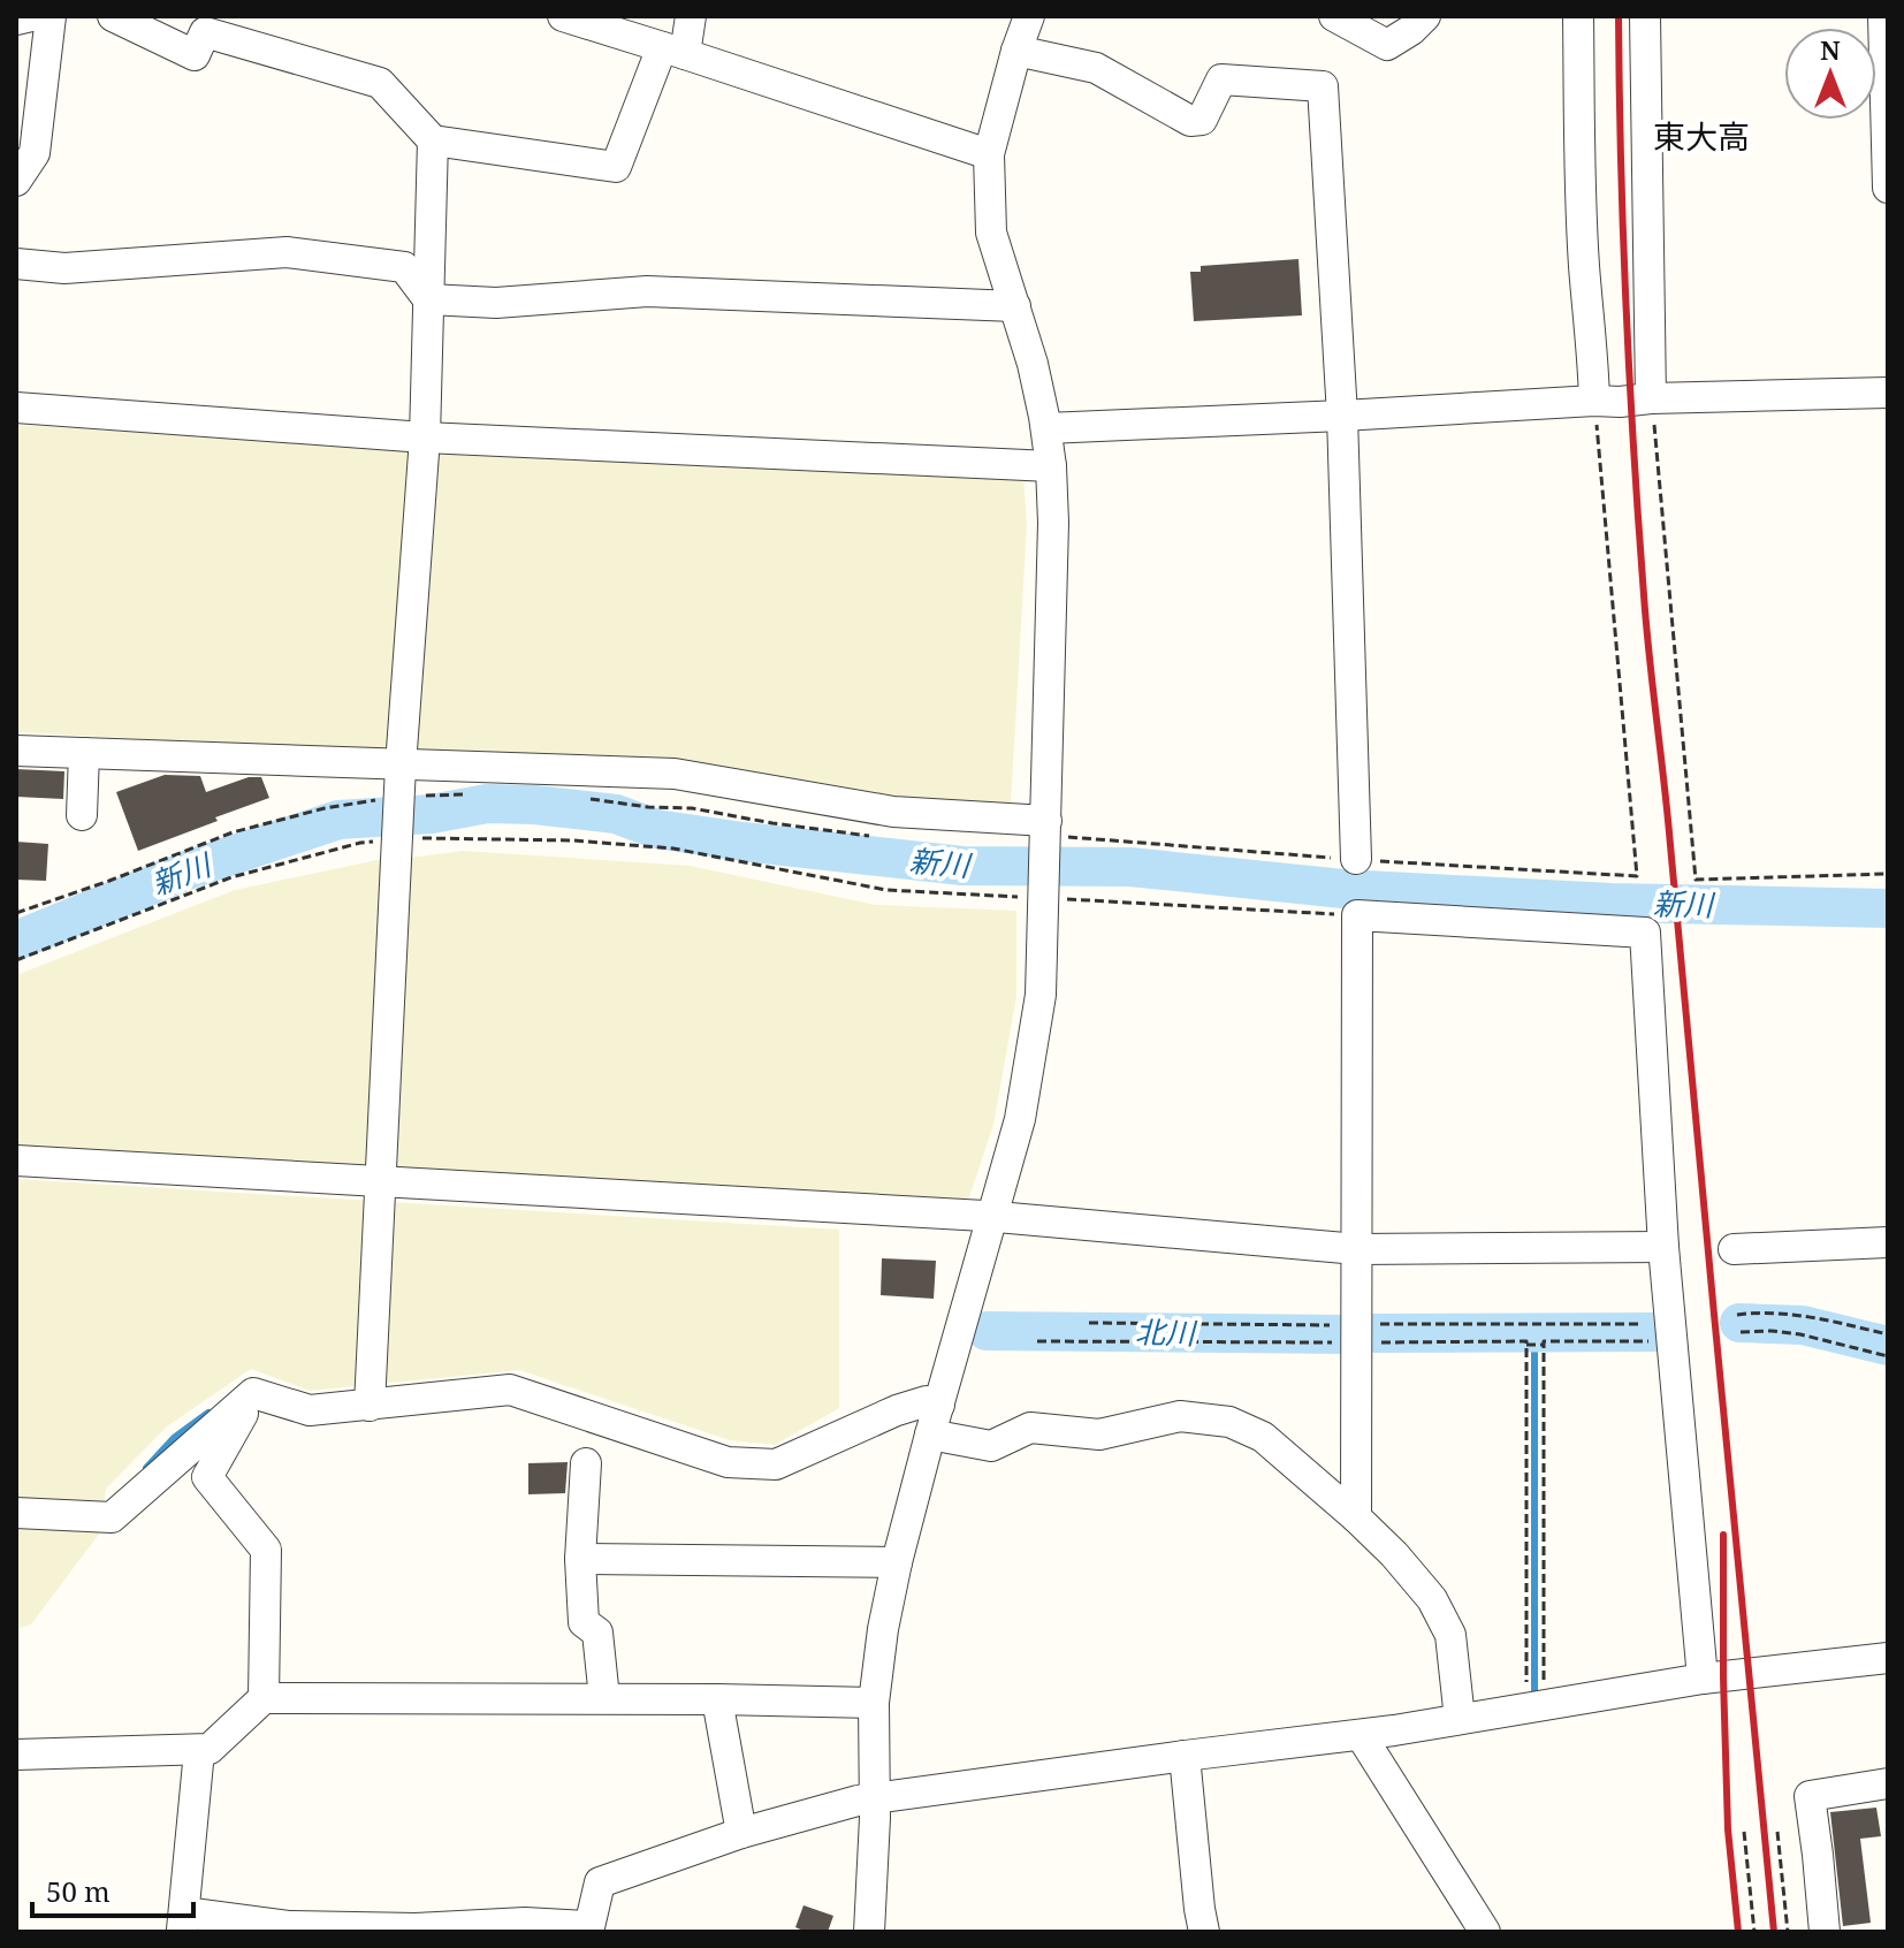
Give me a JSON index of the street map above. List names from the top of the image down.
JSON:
{
  "districts": ["東大高"],
  "water": ["新川", "北川"],
  "scale_bar": "50 m",
  "north": "top"
}
